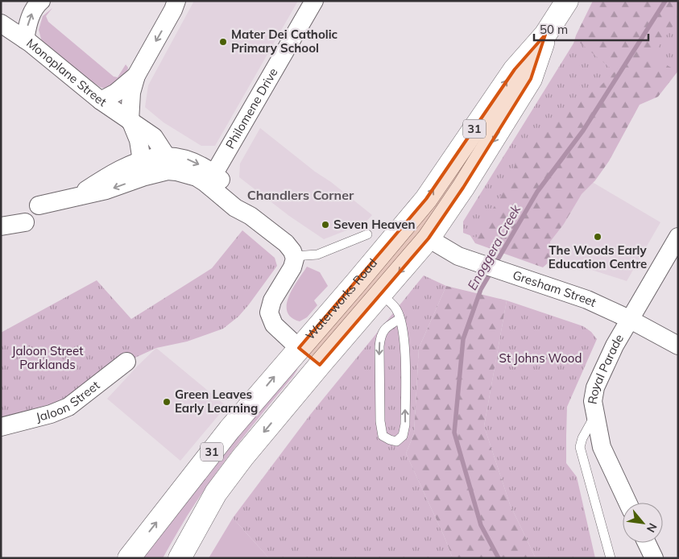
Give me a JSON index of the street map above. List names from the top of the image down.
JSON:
{
  "streets": {
    "main road": ["31", "Waterworks Road"],
    "street": [
      "Monoplane Street",
      "Philomene Drive",
      "Gresham Street",
      "Royal Parade",
      "Jaloon Street"
    ]
  },
  "crossings": [
    ["Gresham Street", "Waterworks Road"],
    ["Gresham Street", "Royal Parade"]
  ],
  "districts": ["Chandlers Corner"],
  "water": ["Enoggera Creek"],
  "parks": ["Jaloon Street Parklands", "St Johns Wood"],
  "places": [
    "Mater Dei Catholic Primary School",
    "Seven Heaven",
    "The Woods Early Education Centre",
    "Green Leaves Early Learning"
  ],
  "scale_bar": "50 m",
  "north": "bottom right"
}
